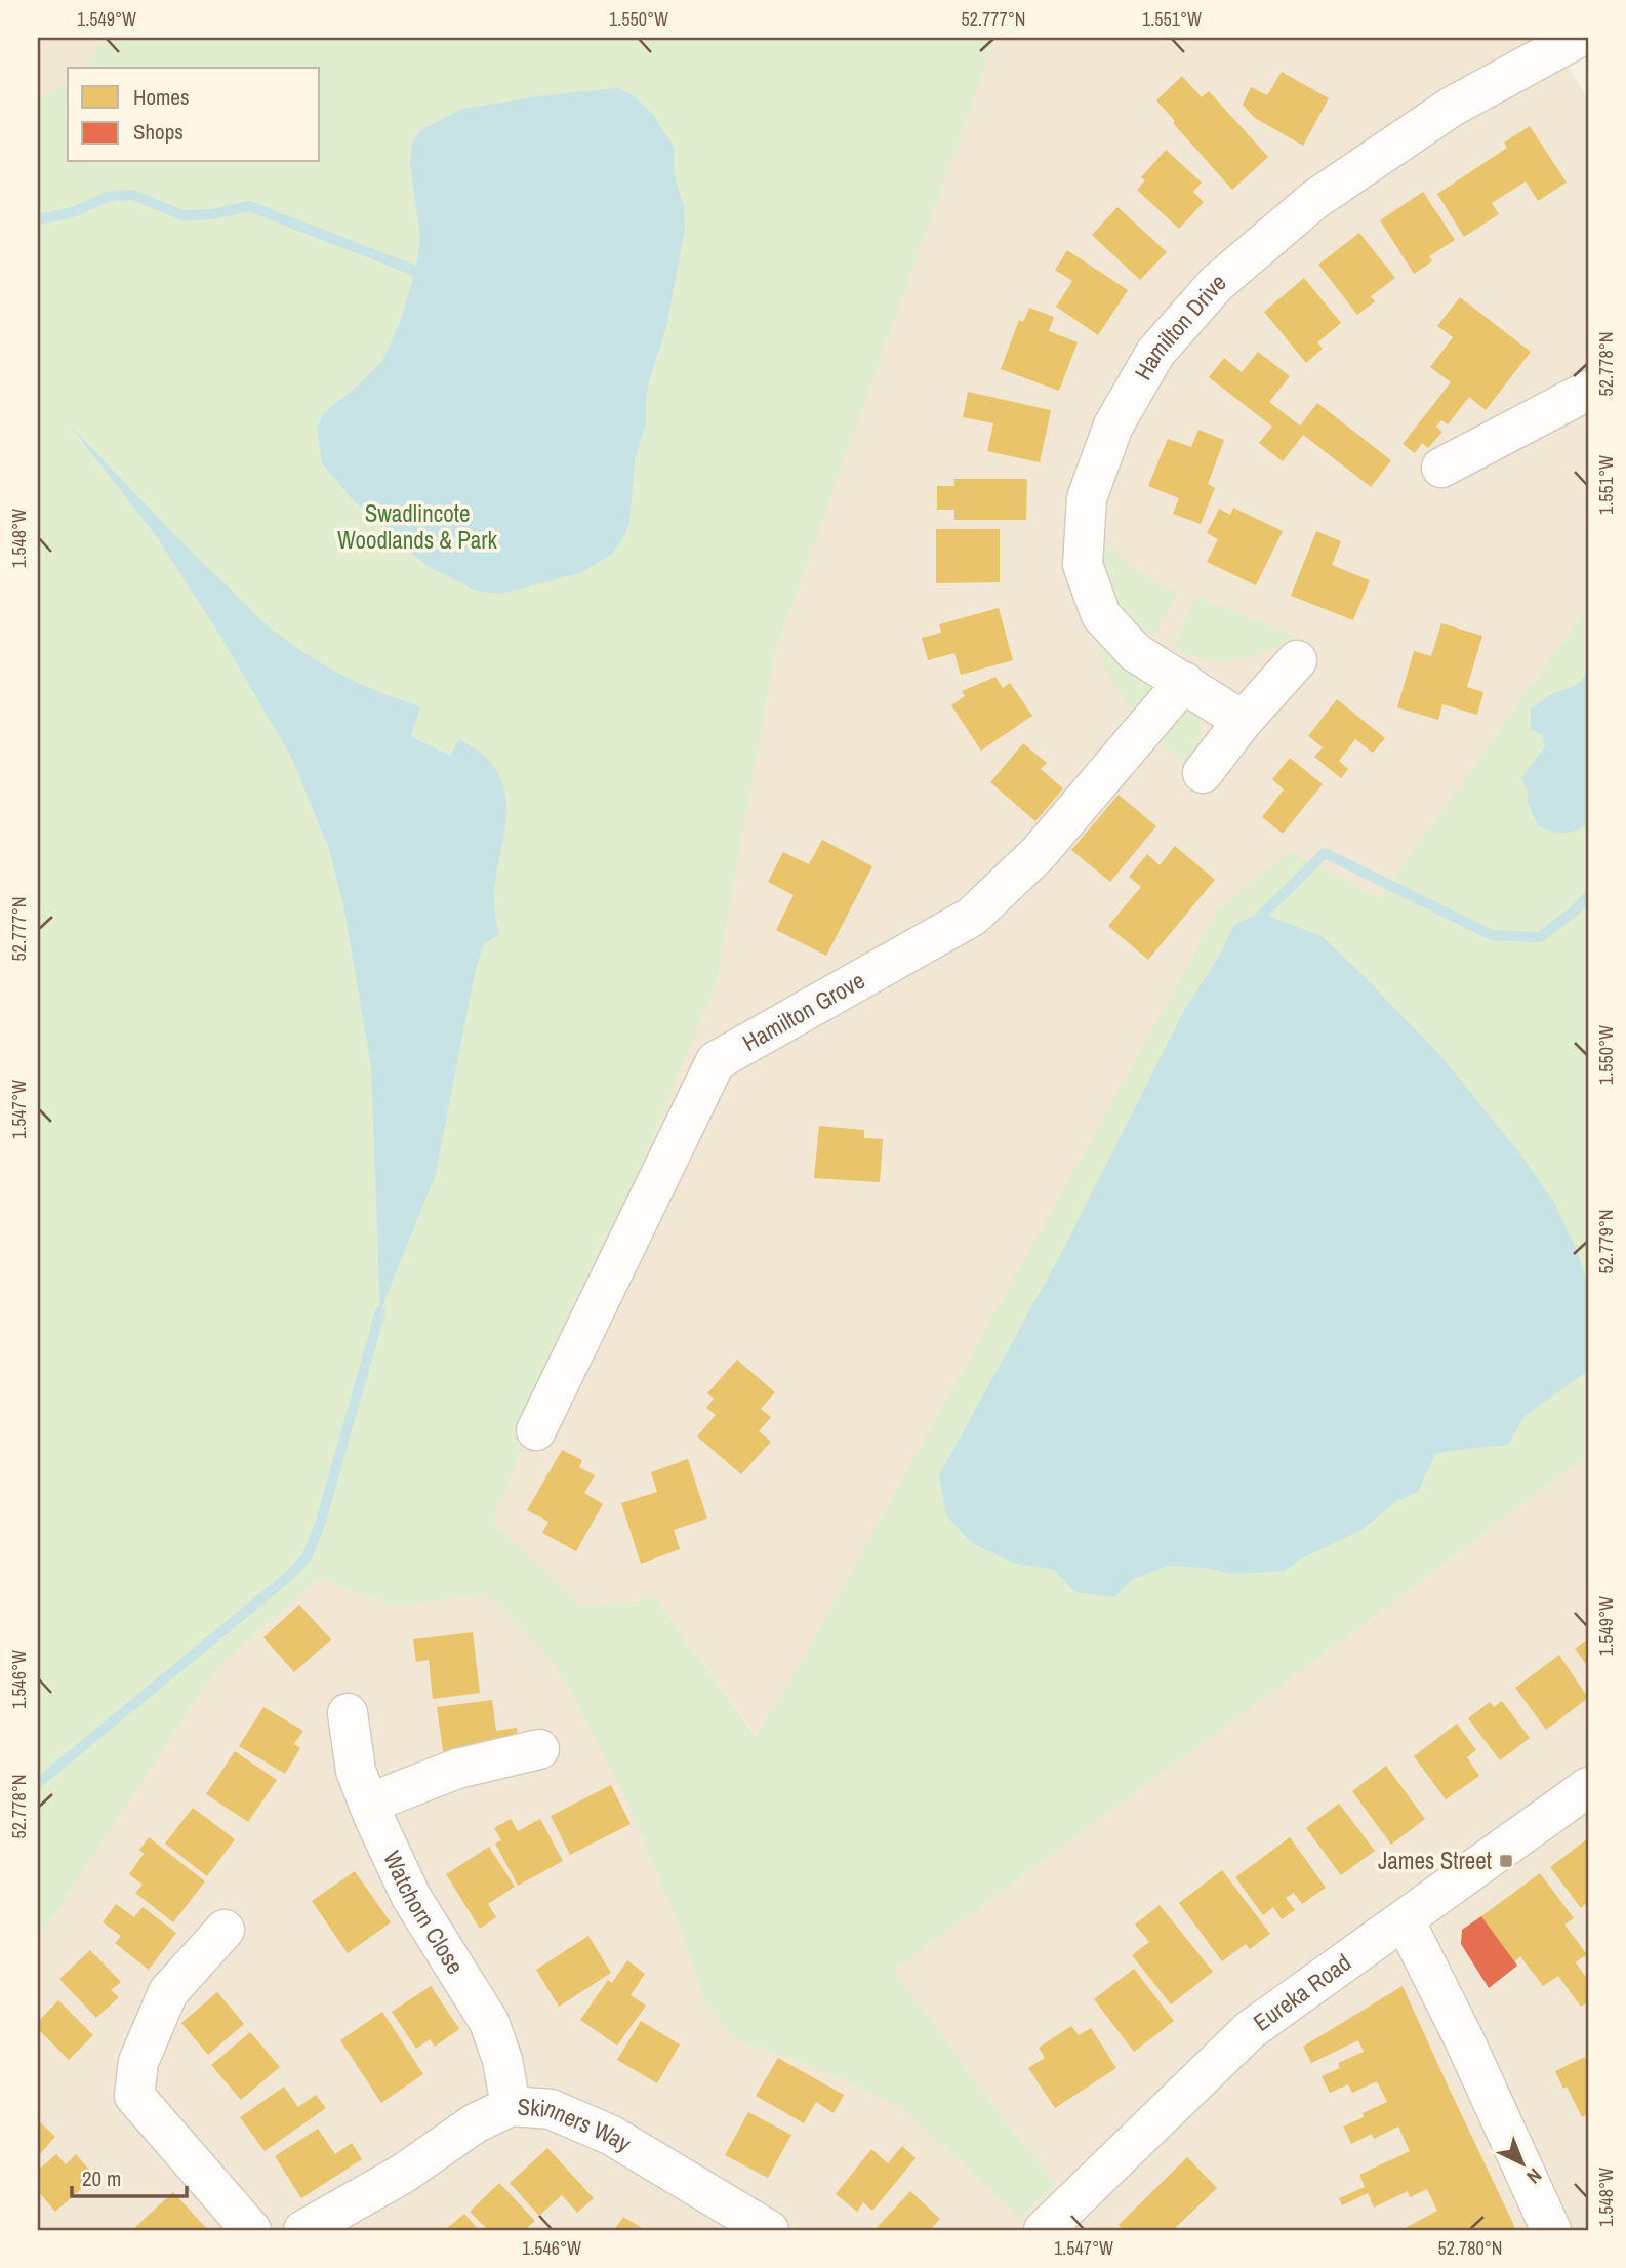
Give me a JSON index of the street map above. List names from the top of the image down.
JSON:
{
  "streets": {
    "street": [
      "Hamilton Drive",
      "Hamilton Grove",
      "Watchorn Close",
      "Eureka Road",
      "Skinners Way"
    ]
  },
  "crossings": [
    ["Hamilton Drive", "Hamilton Grove"],
    ["Watchorn Close", "Skinners Way"]
  ],
  "parks": ["Swadlincote Woodlands & Park"],
  "places": {
    "transit": ["James Street"]
  },
  "legend": ["Homes", "Shops"],
  "scale_bar": "20 m",
  "north": "bottom right",
  "coordinates": [
    "1.549°W",
    "1.550°W",
    "52.777°N",
    "1.551°W",
    "52.778°N",
    "1.548°W",
    "1.547°W",
    "52.779°N",
    "1.546°W",
    "52.780°N"
  ]
}
